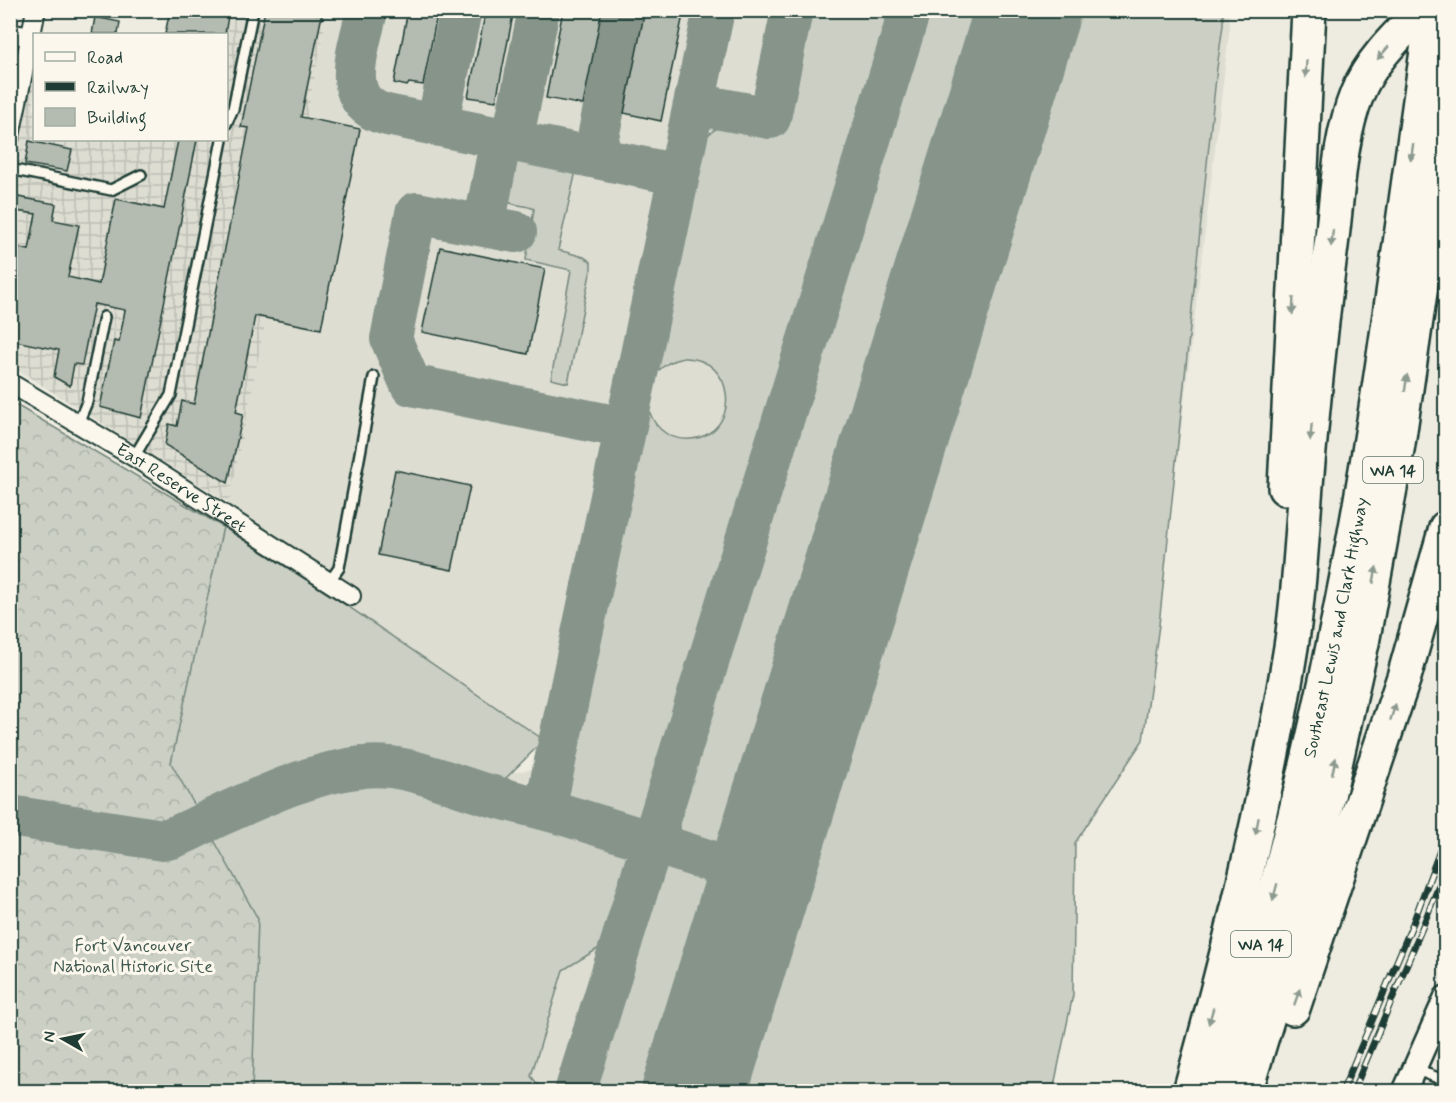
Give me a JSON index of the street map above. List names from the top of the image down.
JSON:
{
  "streets": {
    "highway": ["WA 14", "Southeast Lewis and Clark Highway"],
    "street": ["East Reserve Street"]
  },
  "parks": ["Fort Vancouver National Historic Site"],
  "legend": ["Road", "Railway", "Building"],
  "north": "left"
}
